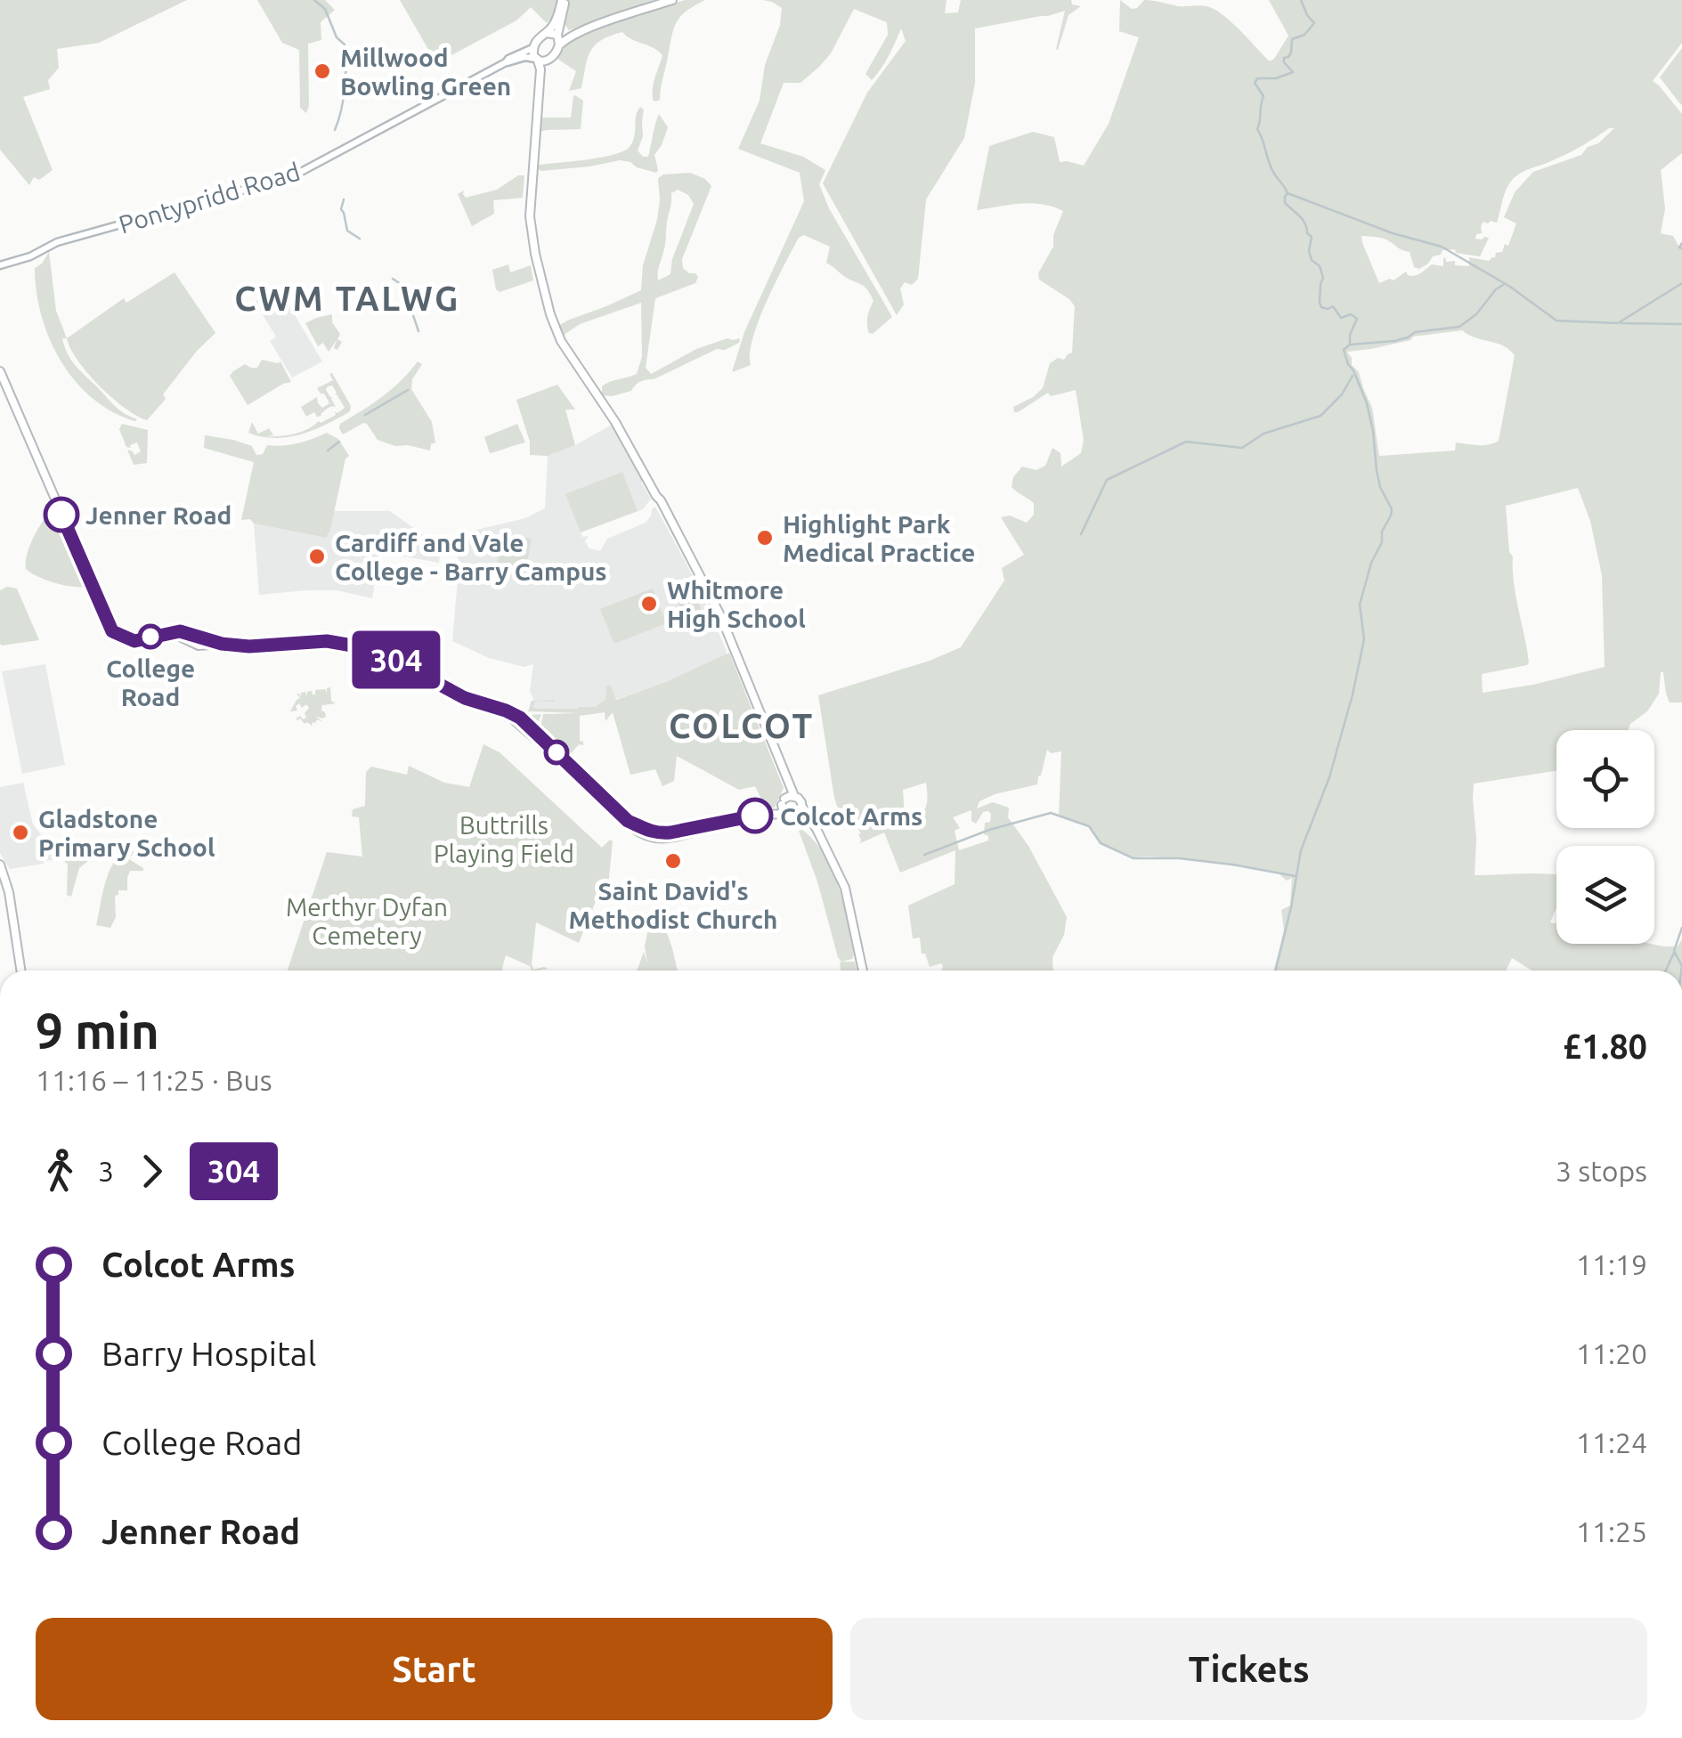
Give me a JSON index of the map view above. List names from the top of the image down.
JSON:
{
  "streets": {
    "main road": ["Pontypridd Road"]
  },
  "districts": ["CWM TALWG", "COLCOT"],
  "parks": ["Buttrills Playing Field", "Merthyr Dyfan Cemetery"],
  "places": [
    "Millwood Bowling Green",
    "Jenner Road",
    "Highlight Park Medical Practice",
    "Cardiff and Vale College - Barry Campus",
    "Whitmore High School",
    "College Road",
    "Colcot Arms",
    "Gladstone Primary School",
    "Saint David's Methodist Church"
  ],
  "lines": ["bus line 304"],
  "page": {
    "on_map": "304",
    "heading": ["9 min", "11:16 – 11:25 · Bus", "£1.80"],
    "legs": ["3", "304", "3 stops"],
    "list": [
      {
        "name": "Colcot Arms",
        "value": "11:19"
      },
      {
        "name": "Barry Hospital",
        "value": "11:20"
      },
      {
        "name": "College Road",
        "value": "11:24"
      },
      {
        "name": "Jenner Road",
        "value": "11:25"
      }
    ],
    "buttons": ["Start", "Tickets"]
  }
}
